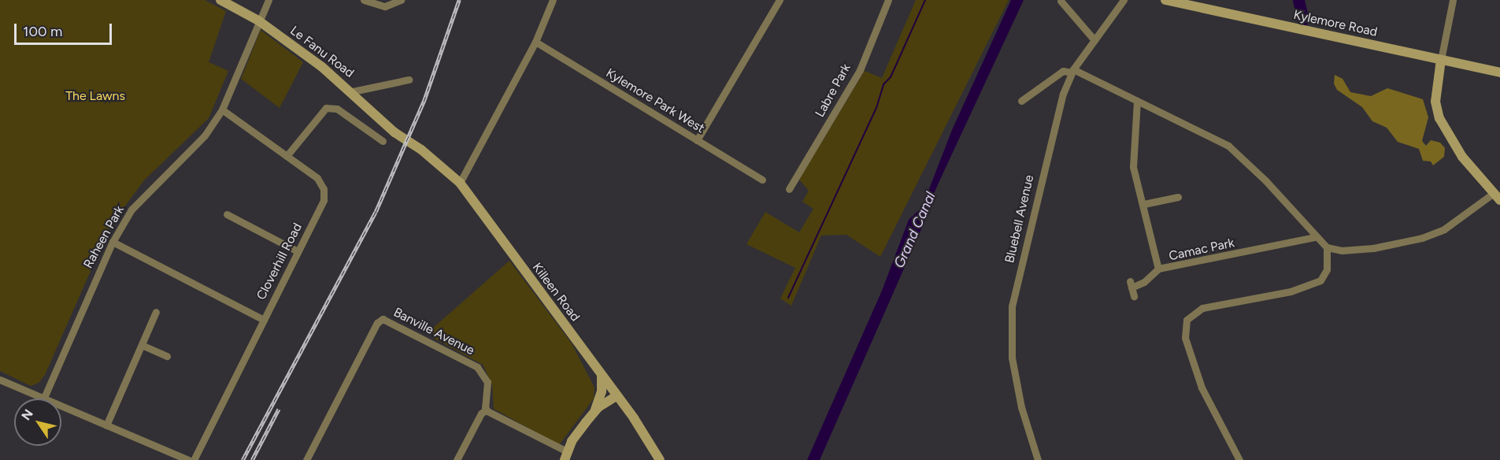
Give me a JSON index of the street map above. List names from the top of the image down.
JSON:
{
  "streets": {
    "street": [
      "Kylemore Road",
      "Le Fanu Road",
      "Labre Park",
      "Kylemore Park West",
      "Bluebell Avenue",
      "Raheen Park",
      "Camac Park",
      "Cloverhill Road",
      "Killeen Road",
      "Banville Avenue"
    ]
  },
  "crossings": [
    ["Le Fanu Road", "Raheen Park"],
    ["Le Fanu Road", "Killeen Road"],
    ["Raheen Park", "Cloverhill Road"]
  ],
  "water": ["Grand Canal"],
  "parks": ["The Lawns"],
  "scale_bar": "100 m",
  "north": "top left"
}
